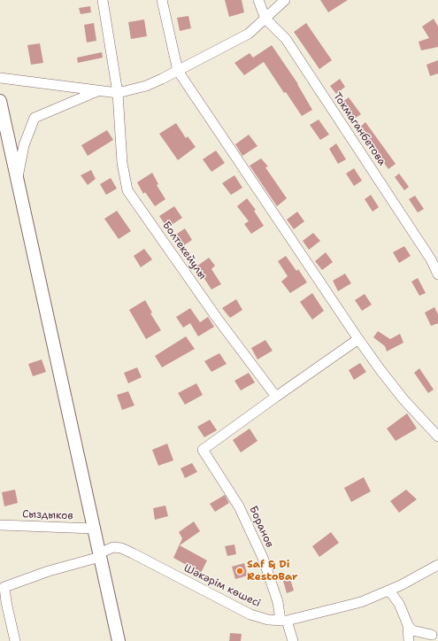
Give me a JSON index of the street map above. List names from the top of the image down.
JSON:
{
  "streets": {
    "street": [
      "Токмаганбетова",
      "Болтекейулы",
      "Сыздыков",
      "Боранов",
      "Шәкәрім көшесі"
    ]
  },
  "crossings": [
    ["Болтекейулы", "Боранов"],
    ["Боранов", "Шәкәрім көшесі"]
  ],
  "places": ["Saf & Di RestoBar"]
}
